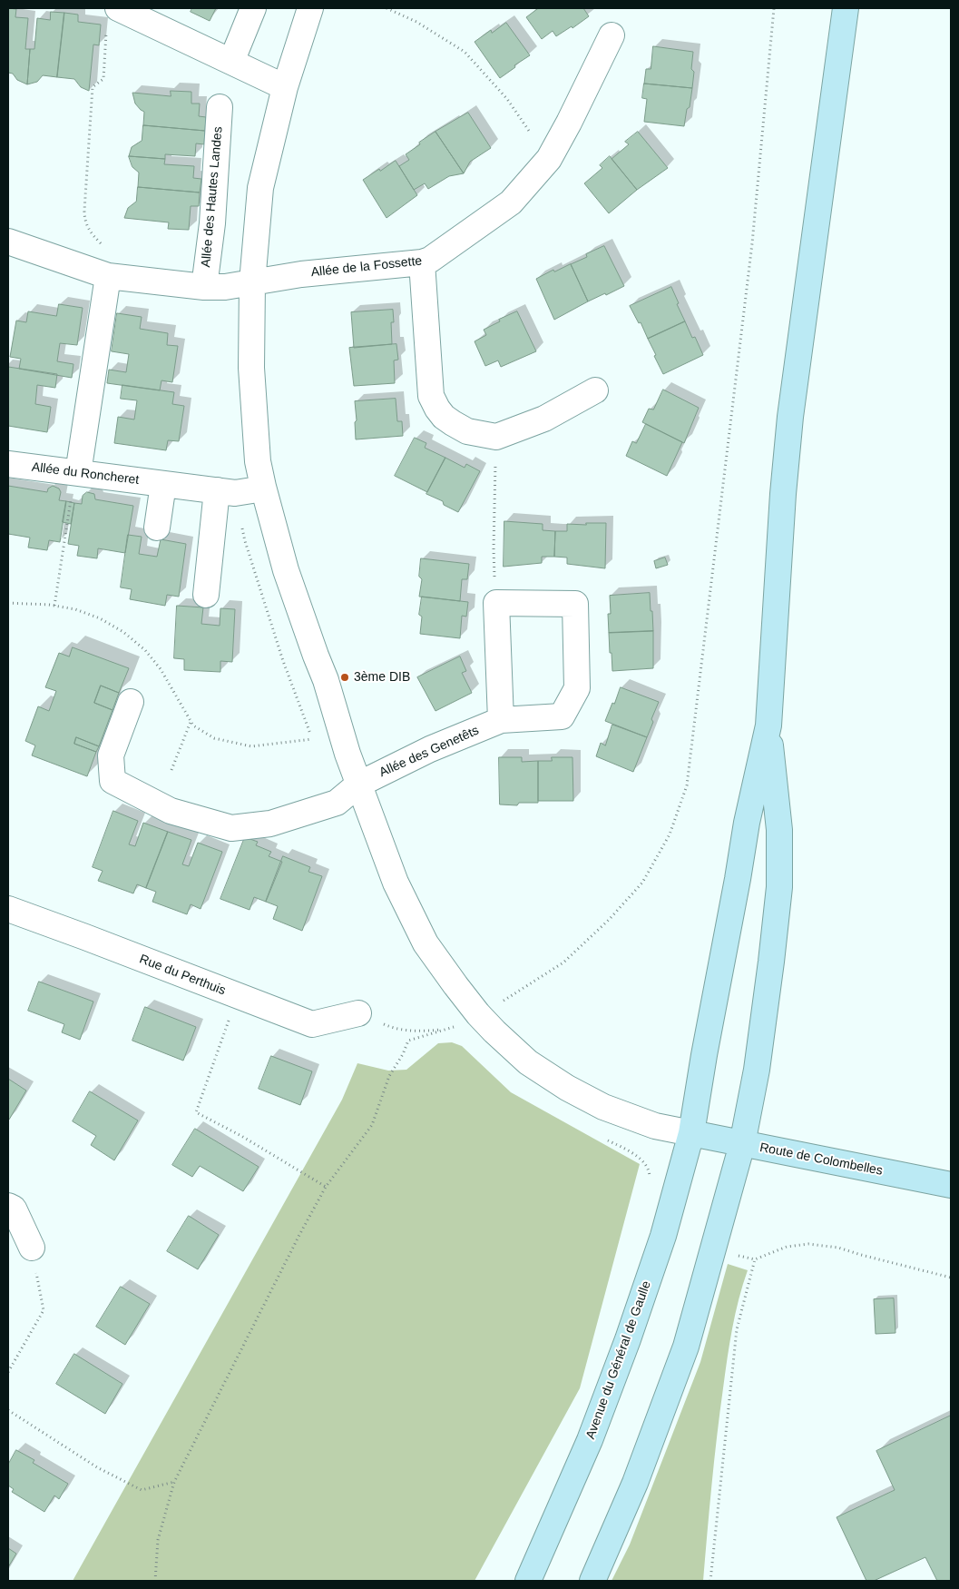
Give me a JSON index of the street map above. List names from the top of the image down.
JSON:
{
  "streets": {
    "main road": ["Route de Colombelles", "Avenue du Général de Gaulle"],
    "street": [
      "Allée des Hautes Landes",
      "Allée de la Fossette",
      "Allée du Roncheret",
      "Allée des Genetêts",
      "Rue du Perthuis"
    ]
  },
  "crossings": [
    ["Route de Colombelles", "Avenue du Général de Gaulle"]
  ],
  "places": ["3ème DIB"]
}
